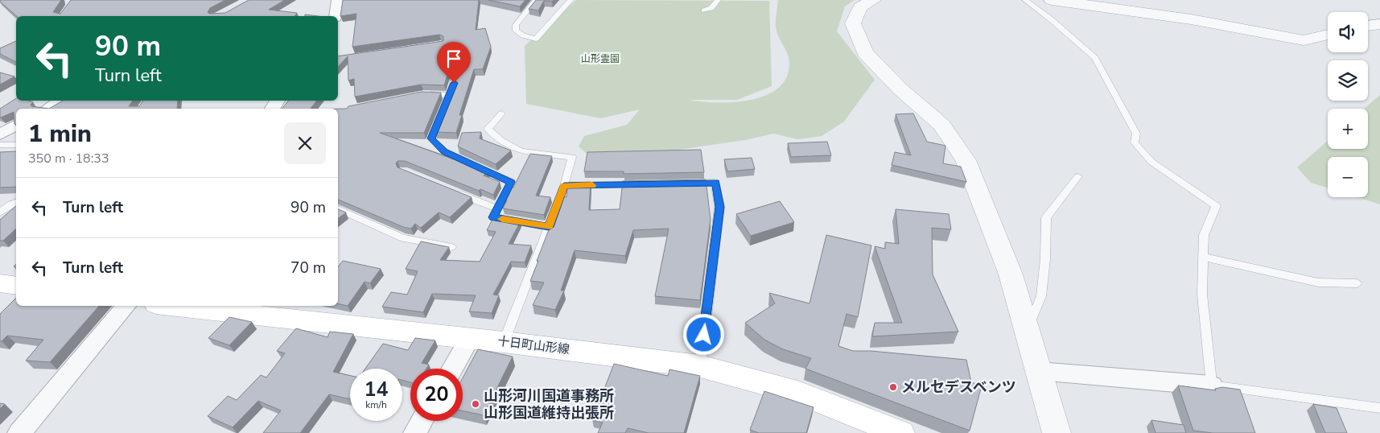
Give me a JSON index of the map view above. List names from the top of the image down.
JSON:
{
  "streets": {
    "main road": ["十日町山形線"]
  },
  "parks": ["山形霊園"],
  "places": ["メルセデスベンツ", "山形河川国道事務所 山形国道維持出張所"],
  "page": {
    "map_buttons": ["+", "−"],
    "turn": ["90 m", "Turn left"],
    "heading": ["1 min", "350 m · 18:33"],
    "list": [
      {
        "name": "Turn left",
        "value": "90 m"
      },
      {
        "name": "Turn left",
        "value": "70 m"
      }
    ],
    "speed": "14 km/h",
    "limit": "20"
  }
}
